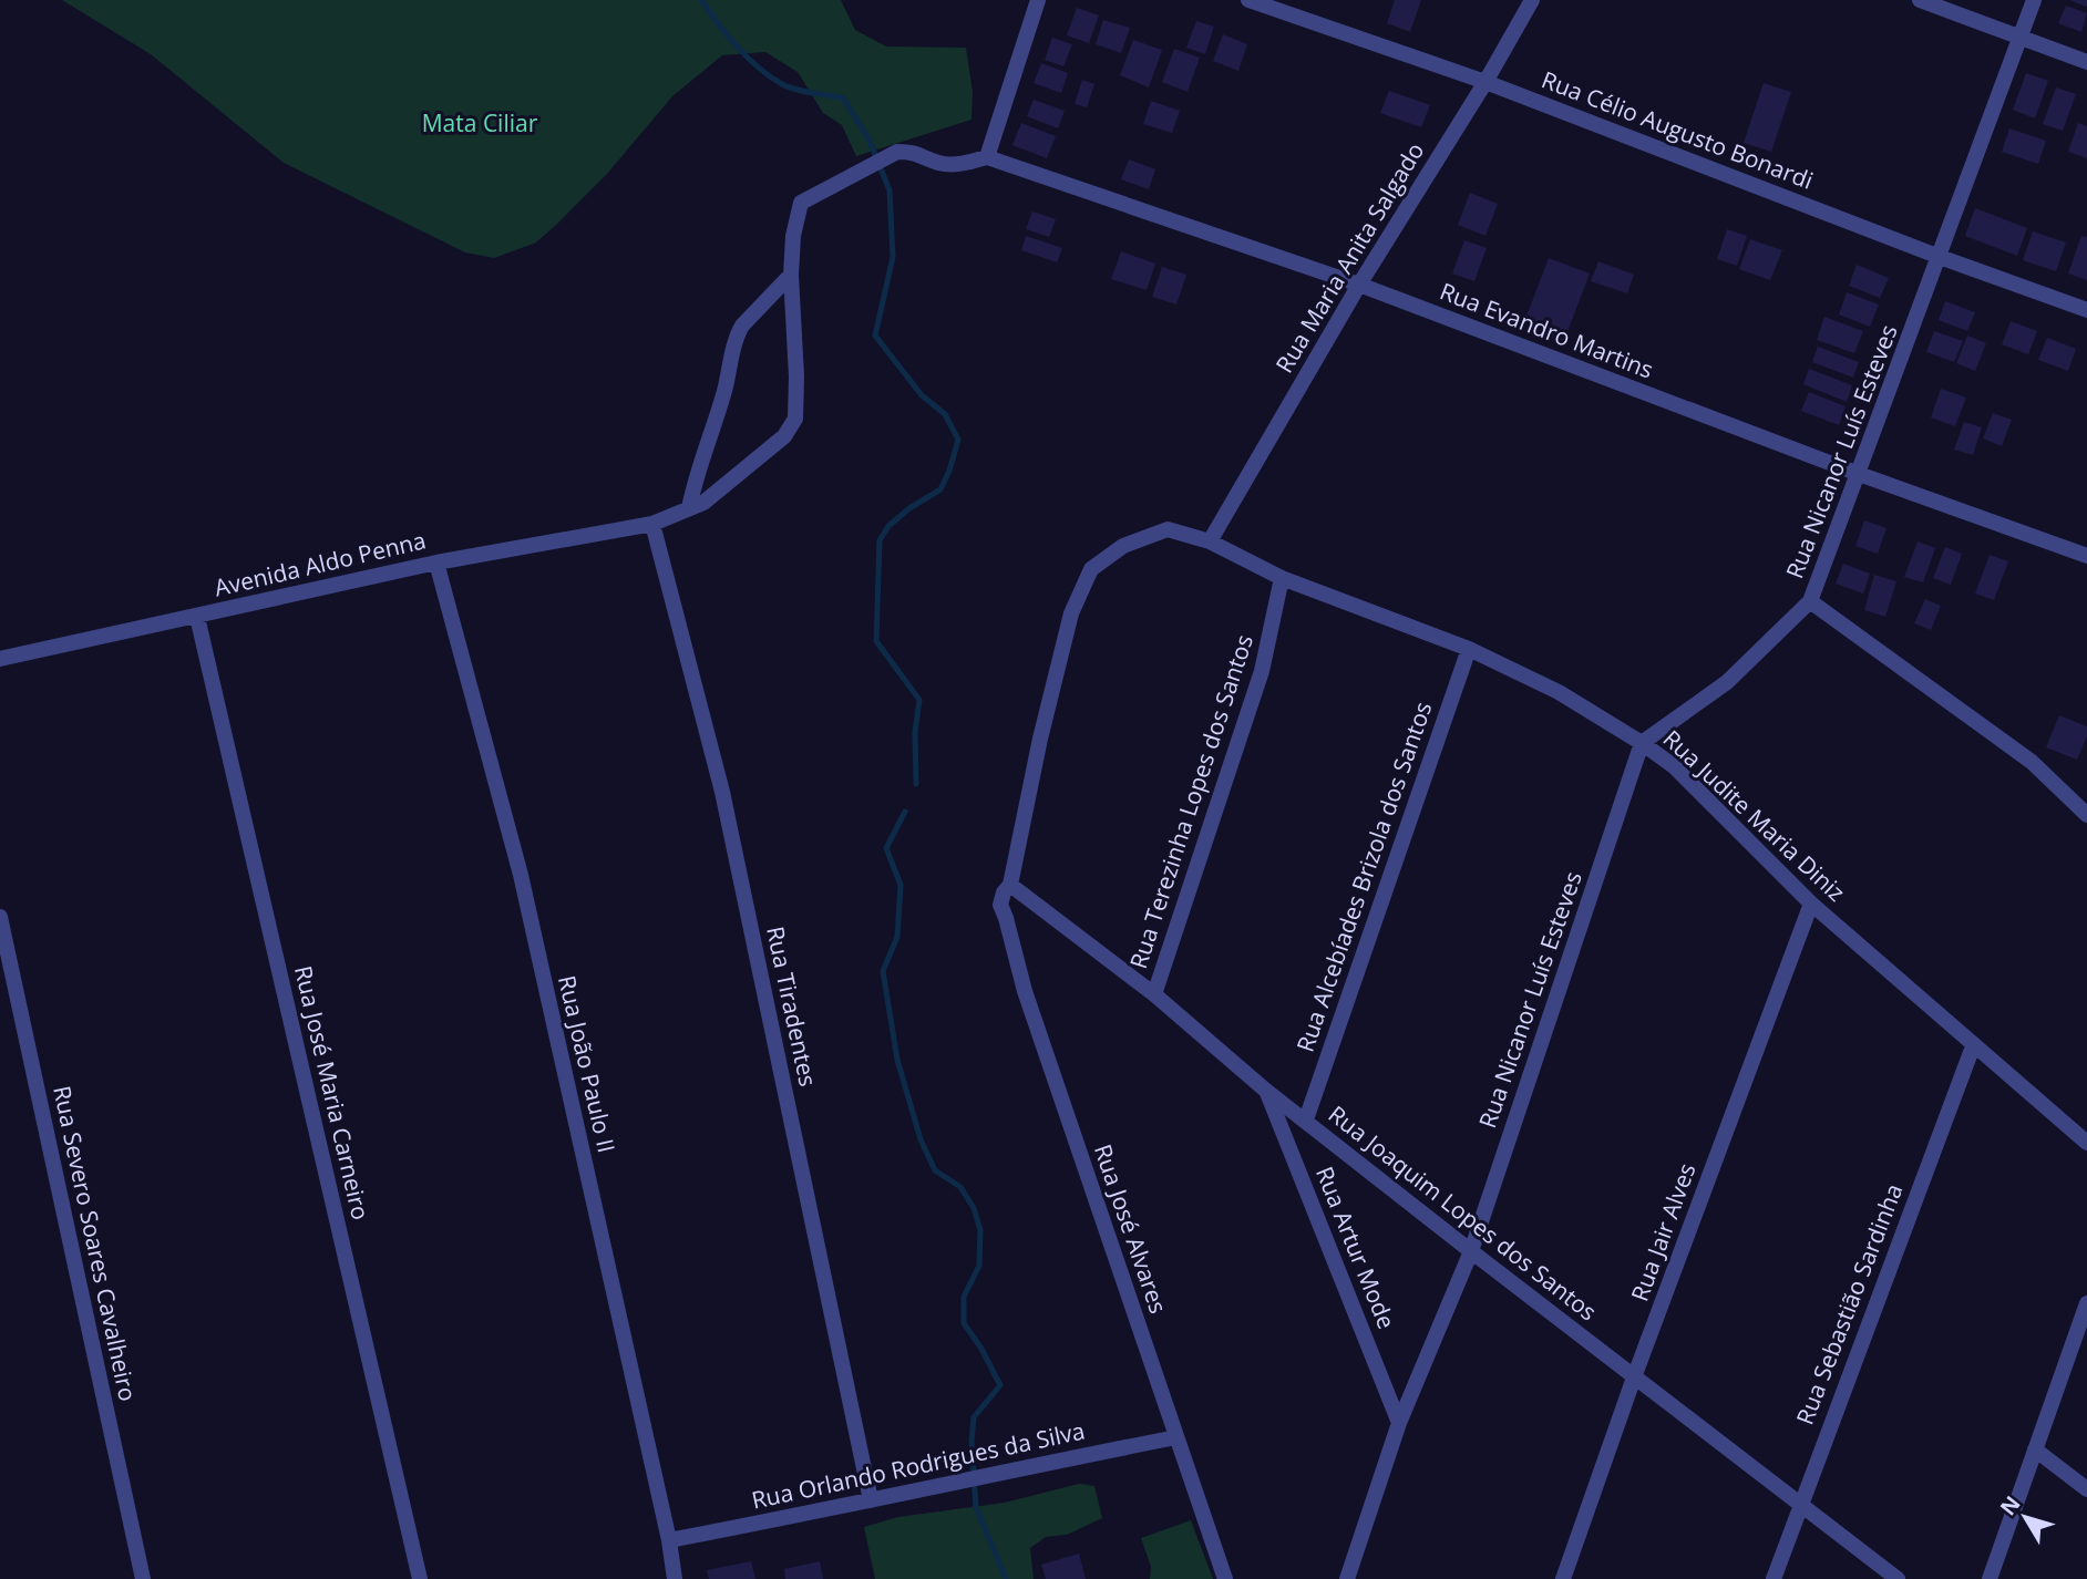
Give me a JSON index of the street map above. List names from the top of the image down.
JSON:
{
  "streets": {
    "street": [
      "Rua Célio Augusto Bonardi",
      "Rua Maria Anita Salgado",
      "Rua Evandro Martins",
      "Rua Nicanor Luís Esteves",
      "Avenida Aldo Penna",
      "Rua Terezinha Lopes dos Santos",
      "Rua Judite Maria Diniz",
      "Rua Alcebíades Brizola dos Santos",
      "Rua Tiradentes",
      "Rua João Paulo II",
      "Rua José Maria Carneiro",
      "Rua Joaquim Lopes dos Santos",
      "Rua José Alvares",
      "Rua Jair Alves",
      "Rua Severo Soares Cavalheiro",
      "Rua Artur Mode",
      "Rua Sebastião Sardinha",
      "Rua Orlando Rodrigues da Silva"
    ]
  },
  "crossings": [
    ["Rua Célio Augusto Bonardi", "Rua Maria Anita Salgado"],
    ["Rua Célio Augusto Bonardi", "Rua Nicanor Luís Esteves"],
    ["Rua Maria Anita Salgado", "Rua Evandro Martins"],
    ["Rua Maria Anita Salgado", "Rua Judite Maria Diniz"],
    ["Rua Evandro Martins", "Rua Nicanor Luís Esteves"],
    ["Rua Evandro Martins", "Avenida Aldo Penna"],
    ["Rua Nicanor Luís Esteves", "Rua Judite Maria Diniz"],
    ["Rua Nicanor Luís Esteves", "Rua Joaquim Lopes dos Santos"],
    ["Rua Nicanor Luís Esteves", "Rua Artur Mode"],
    ["Avenida Aldo Penna", "Rua Tiradentes"],
    ["Avenida Aldo Penna", "Rua João Paulo II"],
    ["Avenida Aldo Penna", "Rua José Maria Carneiro"],
    ["Rua Terezinha Lopes dos Santos", "Rua Judite Maria Diniz"],
    ["Rua Terezinha Lopes dos Santos", "Rua Joaquim Lopes dos Santos"],
    ["Rua Judite Maria Diniz", "Rua Alcebíades Brizola dos Santos"],
    ["Rua Judite Maria Diniz", "Rua José Alvares"],
    ["Rua Judite Maria Diniz", "Rua Jair Alves"],
    ["Rua Judite Maria Diniz", "Rua Sebastião Sardinha"],
    ["Rua Alcebíades Brizola dos Santos", "Rua Joaquim Lopes dos Santos"],
    ["Rua Tiradentes", "Rua Orlando Rodrigues da Silva"],
    ["Rua João Paulo II", "Rua Orlando Rodrigues da Silva"],
    ["Rua Joaquim Lopes dos Santos", "Rua José Alvares"],
    ["Rua Joaquim Lopes dos Santos", "Rua Jair Alves"],
    ["Rua Joaquim Lopes dos Santos", "Rua Artur Mode"],
    ["Rua Joaquim Lopes dos Santos", "Rua Sebastião Sardinha"],
    ["Rua José Alvares", "Rua Orlando Rodrigues da Silva"]
  ],
  "parks": ["Mata Ciliar"],
  "north": "top left"
}
